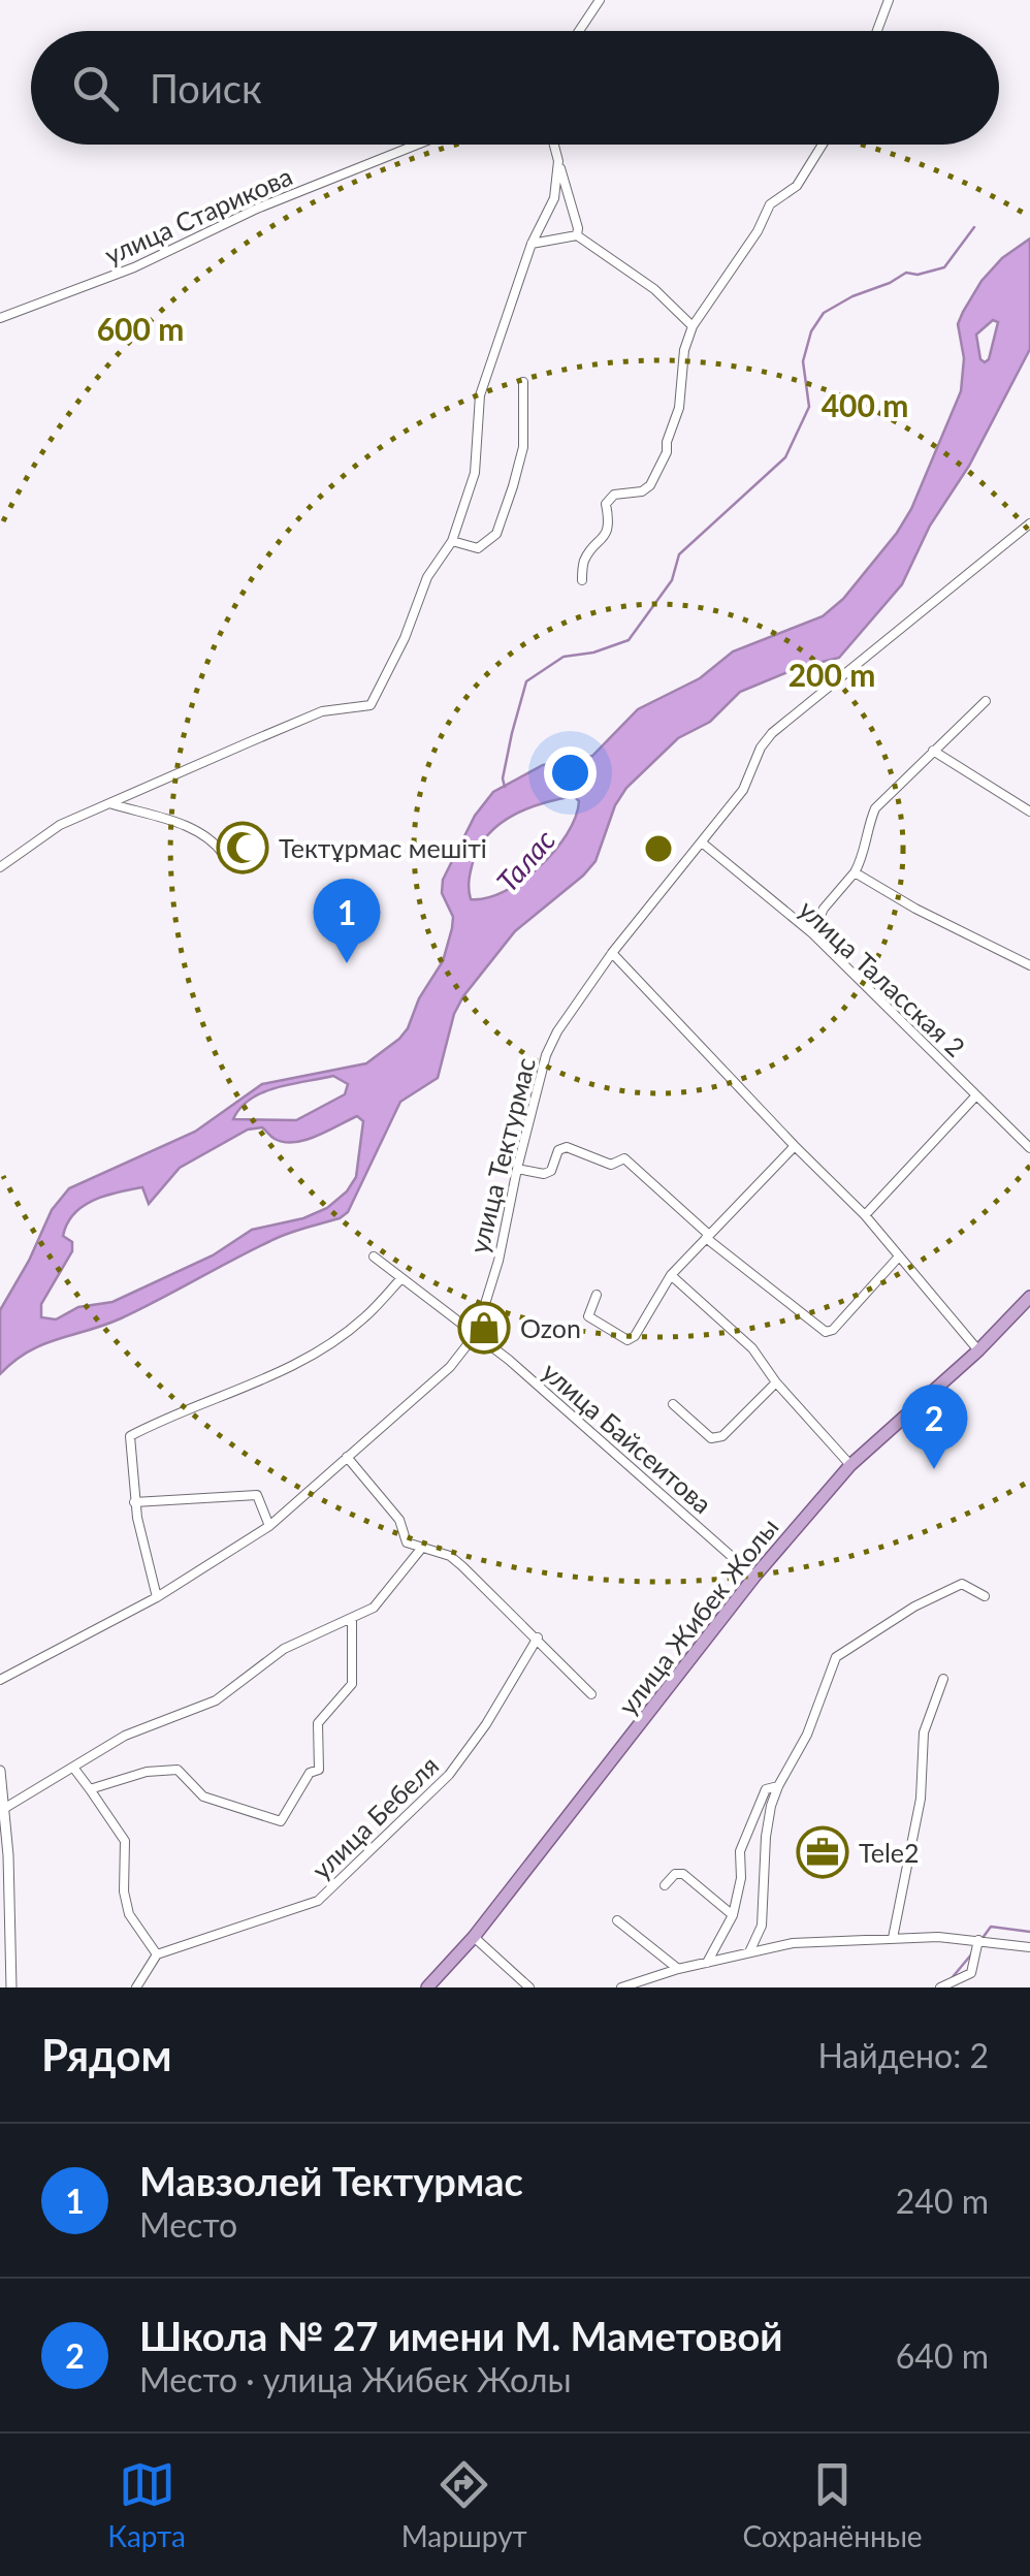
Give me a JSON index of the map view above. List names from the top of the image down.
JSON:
{
  "streets": {
    "main road": ["улица Жибек Жолы"],
    "street": [
      "улица Старикова",
      "улица Таласская 2",
      "улица Тектурмас",
      "улица Байсеитова",
      "улица Бебеля"
    ]
  },
  "crossings": [
    ["улица Таласская 2", "улица Тектурмас"],
    ["улица Тектурмас", "улица Байсеитова"],
    ["улица Байсеитова", "улица Жибек Жолы"]
  ],
  "water": ["Талас"],
  "places": {
    "mosque": ["Тектұрмас мешіті"],
    "shop": ["Ozon"],
    "office": ["Tele2"]
  },
  "page": {
    "search": "Поиск",
    "pins": ["1", "2"],
    "heading": ["Рядом", "Найдено: 2"],
    "list": [
      {
        "mark": "1",
        "name": "Мавзолей Тектурмас",
        "note": "Место",
        "value": "240 m"
      },
      {
        "mark": "2",
        "name": "Школа № 27 имени М. Маметовой",
        "note": "Место · улица Жибек Жолы",
        "value": "640 m"
      }
    ],
    "nav": ["Карта", "Маршрут", "Сохранённые"]
  },
  "rings": ["600 m", "400 m", "200 m"]
}
